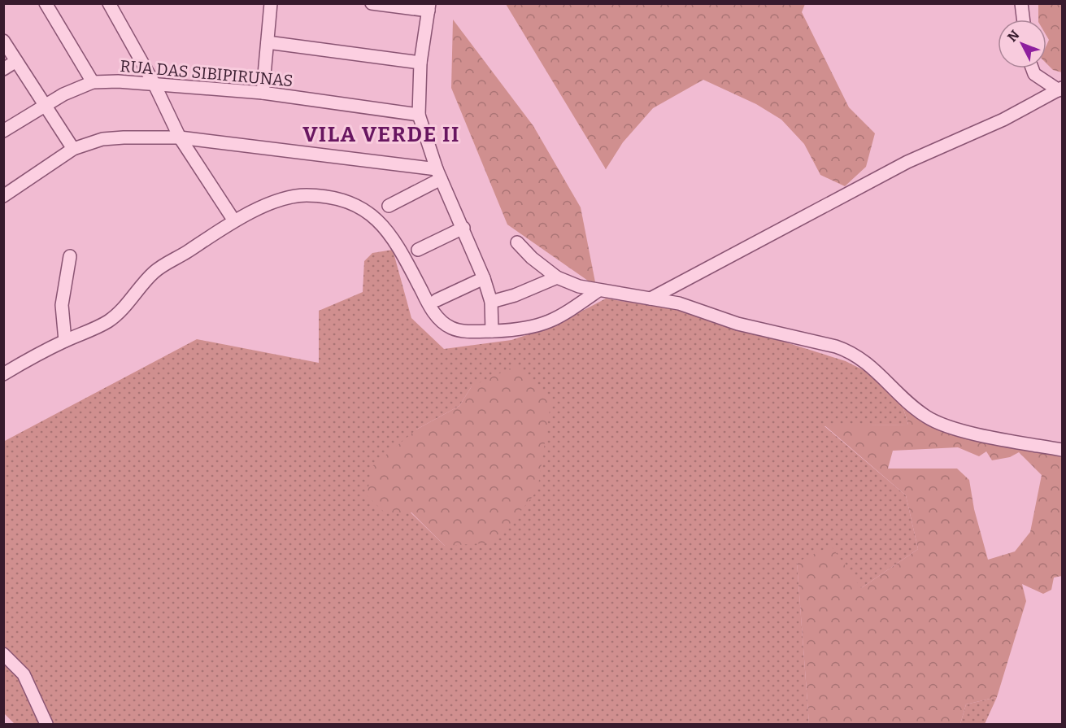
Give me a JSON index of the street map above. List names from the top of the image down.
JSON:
{
  "streets": {
    "street": ["RUA DAS SIBIPIRUNAS"]
  },
  "districts": ["VILA VERDE II"],
  "north": "top left"
}
